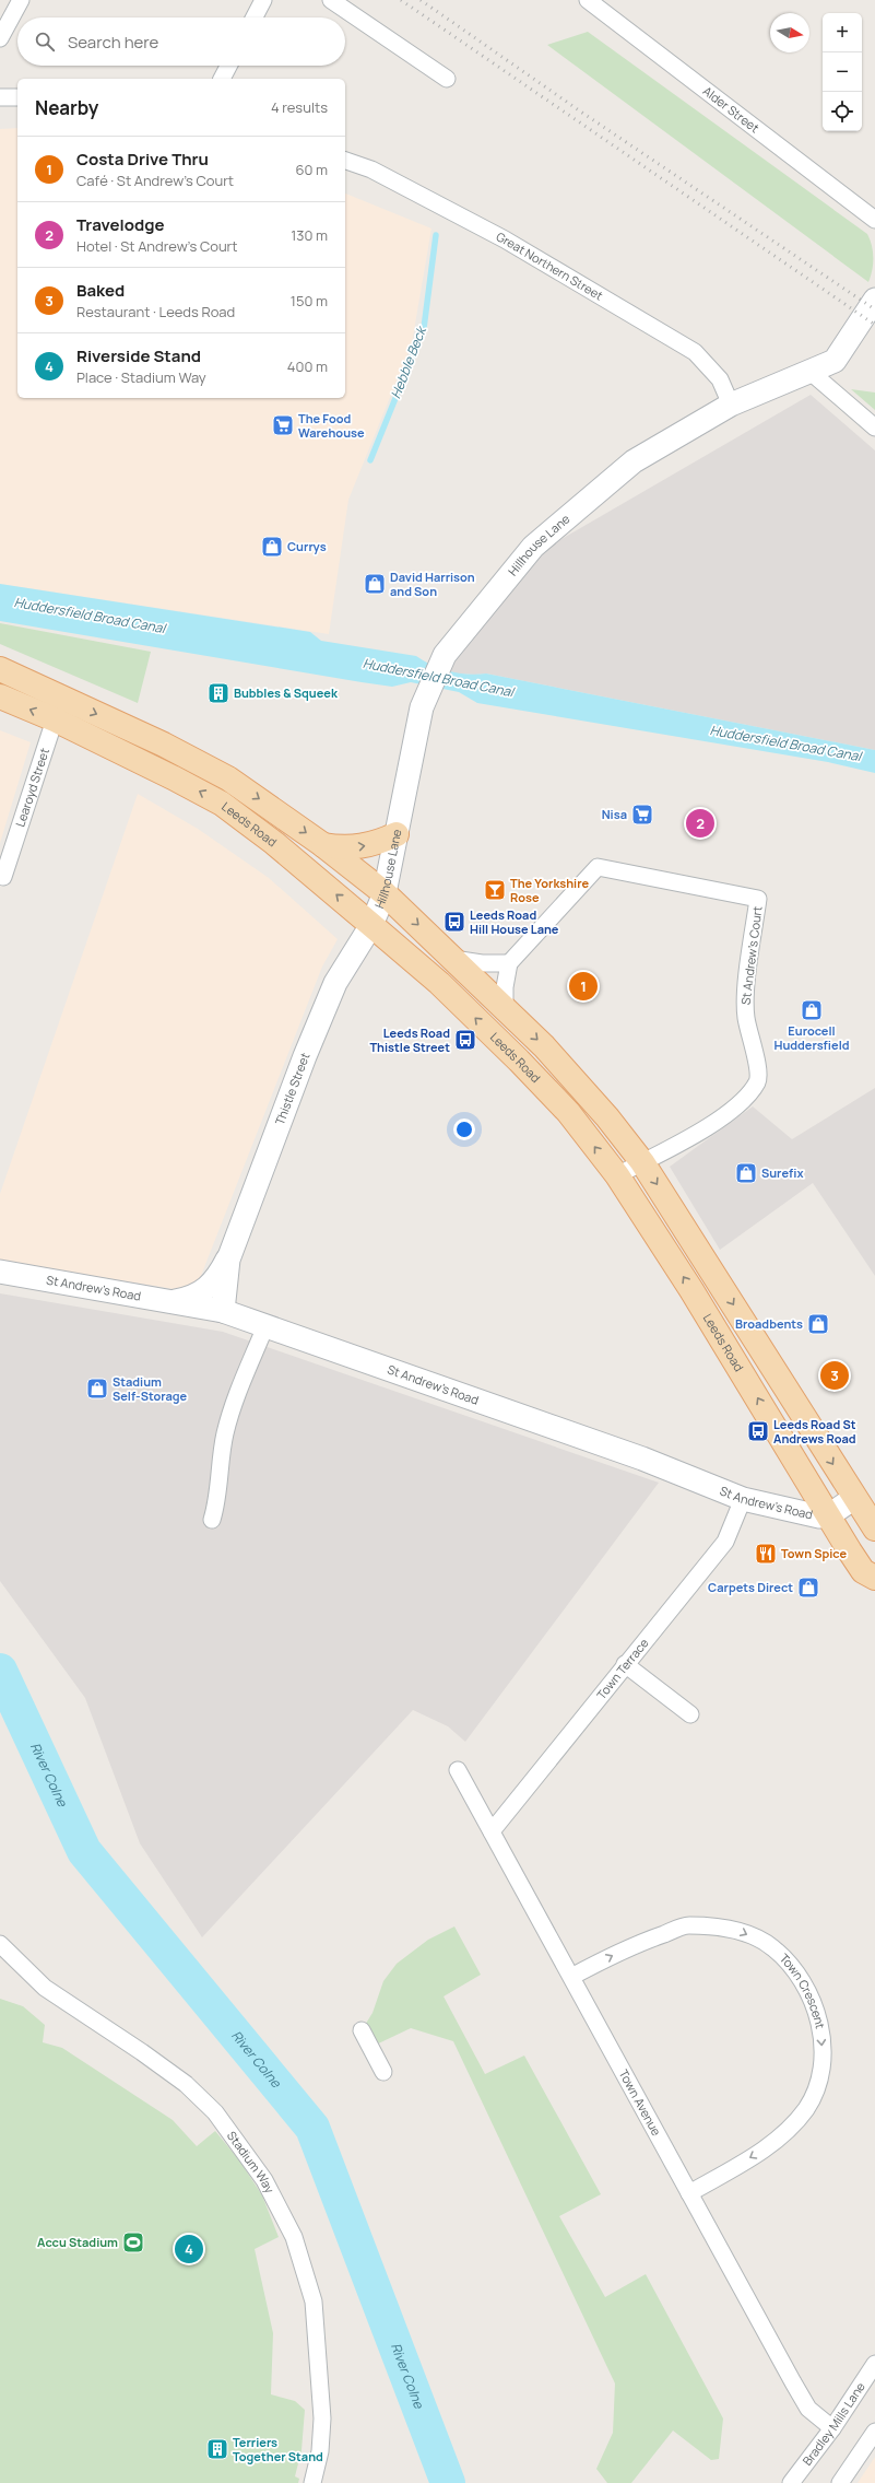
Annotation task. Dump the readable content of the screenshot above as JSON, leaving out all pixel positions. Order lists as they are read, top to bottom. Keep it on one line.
{"streets":{"main road":["Leeds Road"],"street":["Alder Street","Great Northern Street","Hillhouse Lane","Learoyd Street","St Andrew's Court","Thistle Street","St Andrew's Road","Town Terrace","Town Crescent","Town Avenue","Stadium Way","Bradley Mills Lane"]},"crossings":[["Great Northern Street","Hillhouse Lane"],["Hillhouse Lane","Leeds Road"],["Hillhouse Lane","Thistle Street"],["Learoyd Street","Leeds Road"],["Leeds Road","St Andrew's Court"],["Leeds Road","Thistle Street"],["Leeds Road","St Andrew's Road"],["Thistle Street","St Andrew's Road"],["St Andrew's Road","Town Terrace"],["Town Terrace","Town Avenue"],["Town Crescent","Town Avenue"],["Town Avenue","Bradley Mills Lane"]],"water":["Hebble Beck","Huddersfield Broad Canal","River Colne"],"places":{"supermarket":["The Food Warehouse","Nisa"],"shop":["Currys","David Harrison and Son","Eurocell Huddersfield","Surefix","Broadbents","Stadium Self-Storage","Carpets Direct"],"building":["Bubbles & Squeek","Terriers Together Stand"],"bar":["The Yorkshire Rose"],"bus stop":["Leeds Road Hill House Lane","Leeds Road Thistle Street","Leeds Road St Andrews Road"],"restaurant":["Town Spice"],"sports":["Accu Stadium"]},"north":"right","page":{"map_buttons":["+","−"],"search":"Search here","heading":["Nearby","4 results"],"list":[{"mark":"1","name":"Costa Drive Thru","note":"Café · St Andrew's Court","value":"60 m"},{"mark":"2","name":"Travelodge","note":"Hotel · St Andrew's Court","value":"130 m"},{"mark":"3","name":"Baked","note":"Restaurant · Leeds Road","value":"150 m"},{"mark":"4","name":"Riverside Stand","note":"Place · Stadium Way","value":"400 m"}],"pins":["2","1","3","4"]}}
